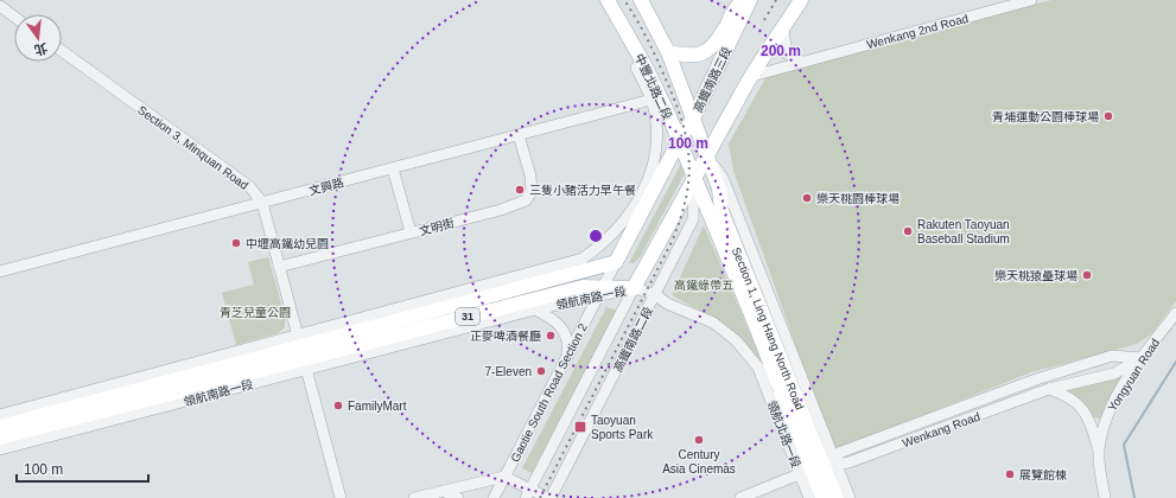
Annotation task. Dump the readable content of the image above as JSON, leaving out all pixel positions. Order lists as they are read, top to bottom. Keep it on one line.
{"streets":{"main road":["高鐵南路三段","中豐北路二段","領航南路一段","31","Section 1, Ling Hang North Road","高鐵南路二段"],"street":["Wenkang 2nd Road","Section 3, Minquan Road","文興路","文明街","Yongyuan Road","Gaotie South Road Section 2","Wenkang Road","領航北路一段"]},"crossings":[["高鐵南路三段","中豐北路二段"],["中豐北路二段","Section 1, Ling Hang North Road"],["中豐北路二段","高鐵南路二段"],["Section 3, Minquan Road","文興路"],["Section 3, Minquan Road","文明街"],["Section 3, Minquan Road","領航南路一段"],["文興路","文明街"],["領航南路一段","31"],["領航南路一段","高鐵南路二段"],["領航南路一段","Gaotie South Road Section 2"],["31","Gaotie South Road Section 2"],["Section 1, Ling Hang North Road","高鐵南路二段"],["Section 1, Ling Hang North Road","Wenkang Road"],["Section 1, Ling Hang North Road","領航北路一段"],["Yongyuan Road","Wenkang Road"],["Wenkang Road","領航北路一段"]],"parks":["高鐵綠帶五","青芝兒童公園"],"places":{"other":["青埔運動公園棒球場","三隻小豬活力早午餐","樂天桃園棒球場","Rakuten Taoyuan Baseball Stadium","中壢高鐵幼兒園","樂天桃猿壘球場","正麥啤酒餐廳","7-Eleven","FamilyMart","Century Asia Cinemas","展覽館棟"],"transit":["Taoyuan Sports Park"]},"scale_bar":"100 m","north":"bottom","rings":["200 m","100 m"]}
